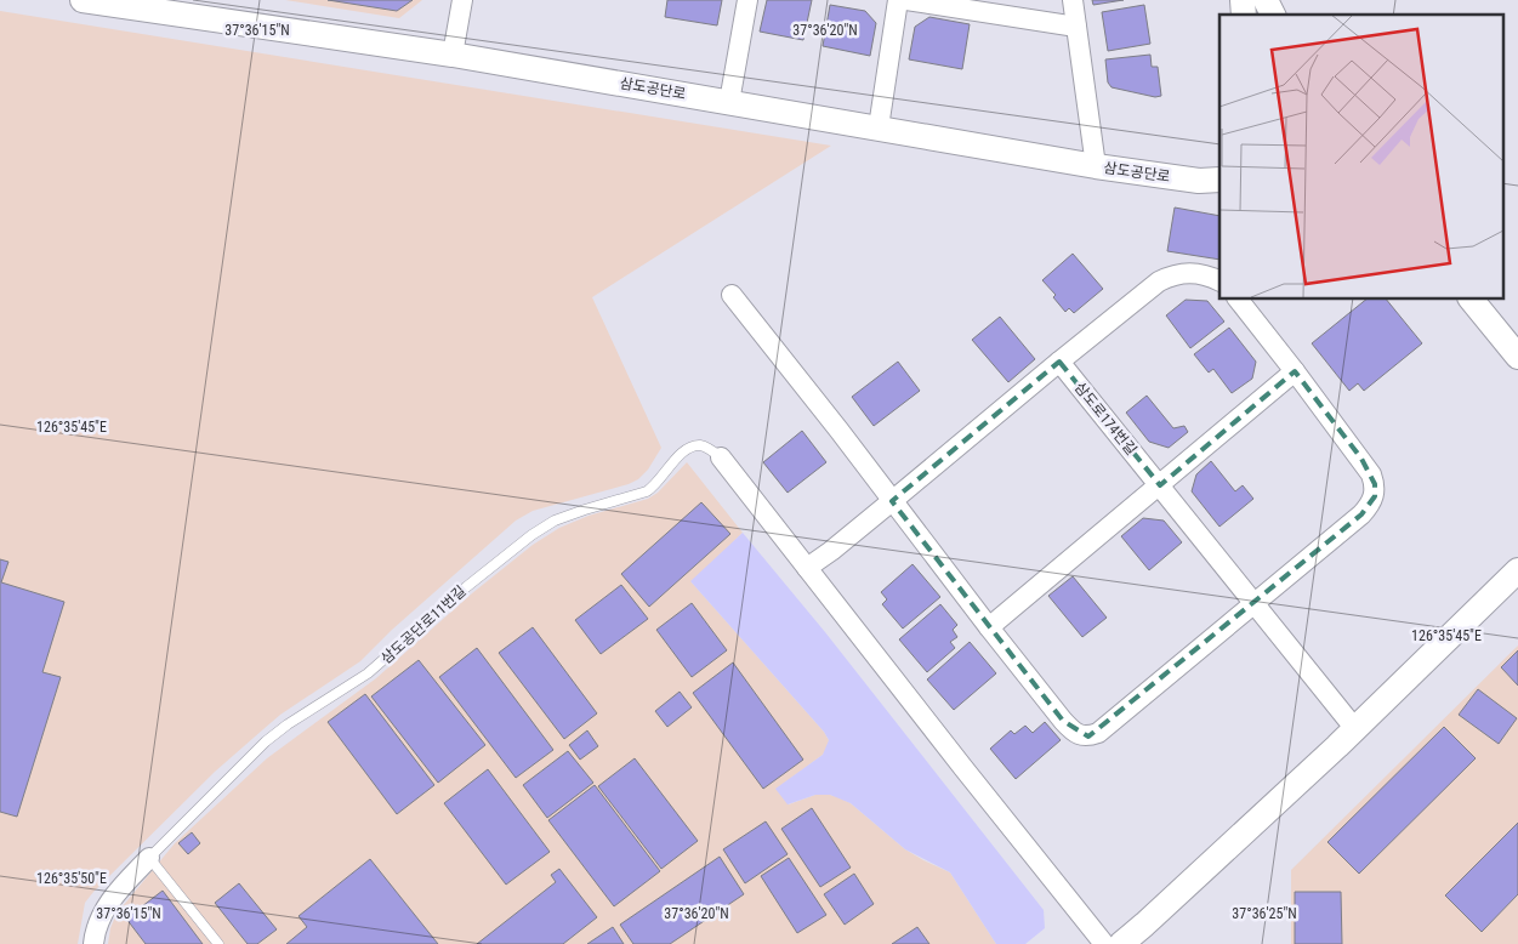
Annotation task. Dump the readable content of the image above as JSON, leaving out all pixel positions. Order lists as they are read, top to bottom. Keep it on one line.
{"streets":{"street":["삼도공단로","삼도로174번길","삼도공단로11번길"]},"coordinates":["37°36'15\"N","37°36'20\"N","126°35'45\"E","126°35'50\"E","37°36'25\"N"]}
